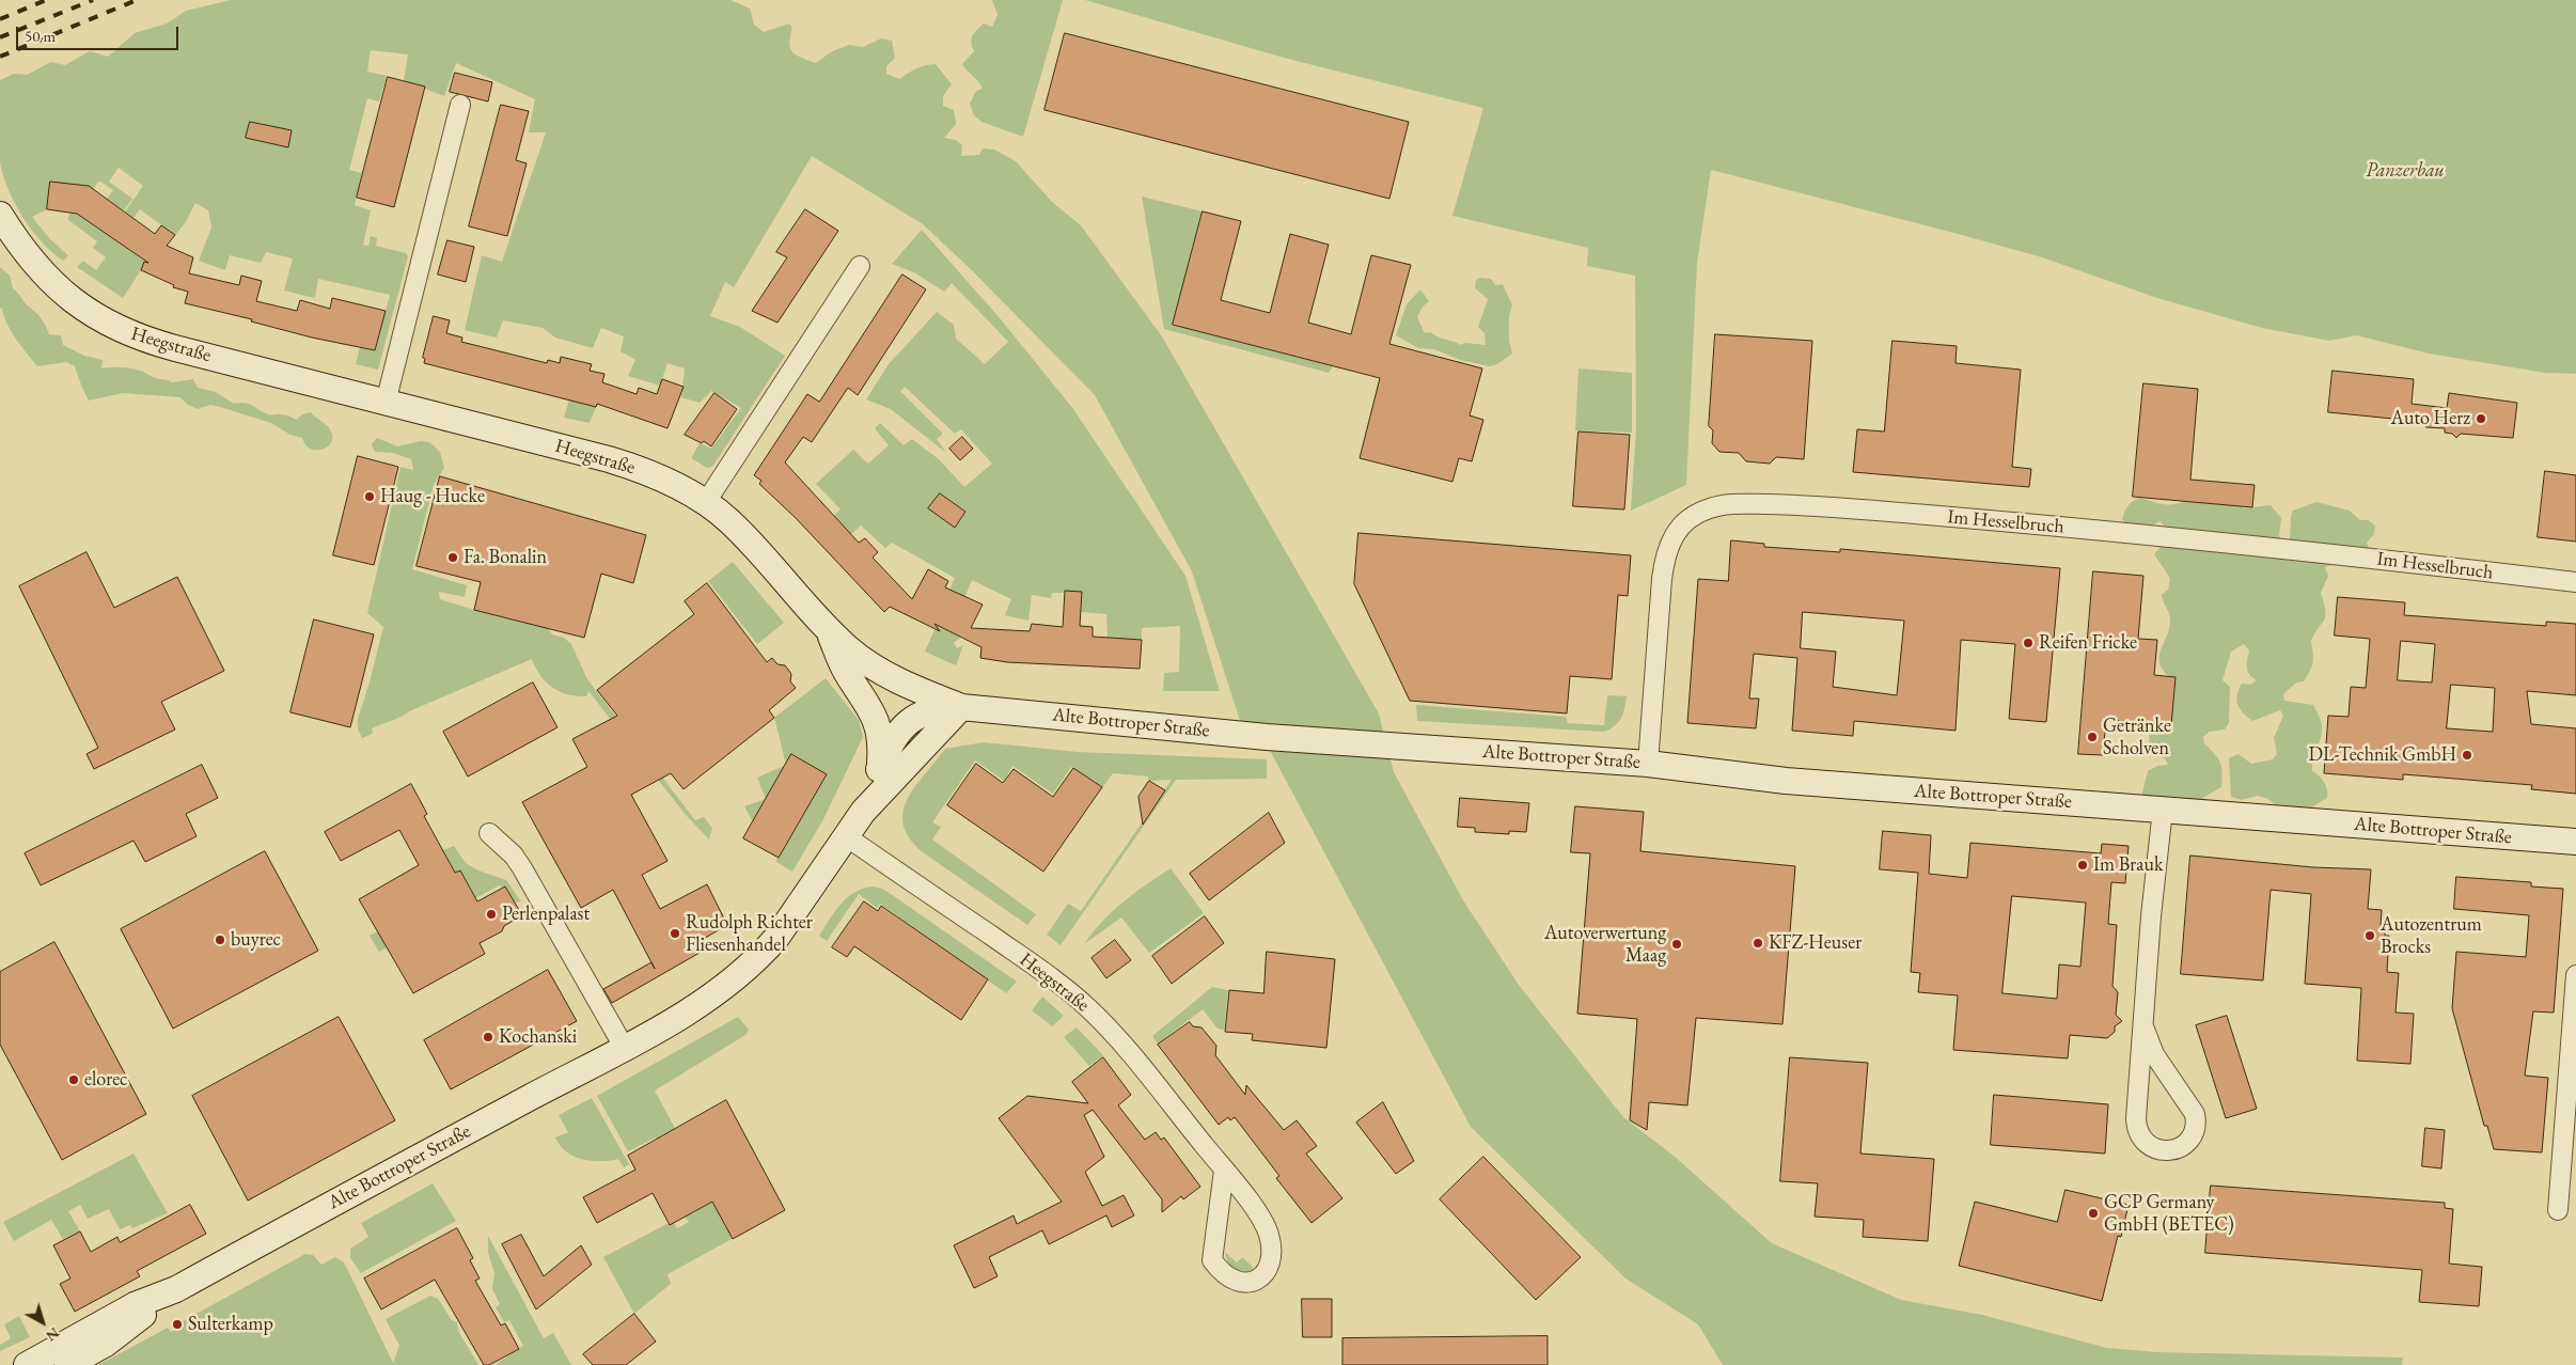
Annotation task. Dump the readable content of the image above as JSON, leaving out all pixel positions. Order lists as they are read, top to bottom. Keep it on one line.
{"streets":{"street":["Heegstraße","Im Hesselbruch","Alte Bottroper Straße"]},"crossings":[["Heegstraße","Alte Bottroper Straße"],["Im Hesselbruch","Alte Bottroper Straße"]],"parks":["Panzerbau"],"places":["Auto Herz","Haug - Hucke","Fa. Bonalin","Reifen Fricke","Getränke Scholven","DL-Technik GmbH","Im Brauk","Perlenpalast","Rudolph Richter Fliesenhandel","Autozentrum Brocks","buyrec","KFZ-Heuser","Autoverwertung Maag","Kochanski","elorec","GCP Germany GmbH (BETEC)","Sulterkamp"],"scale_bar":"50 m","north":"bottom right"}
